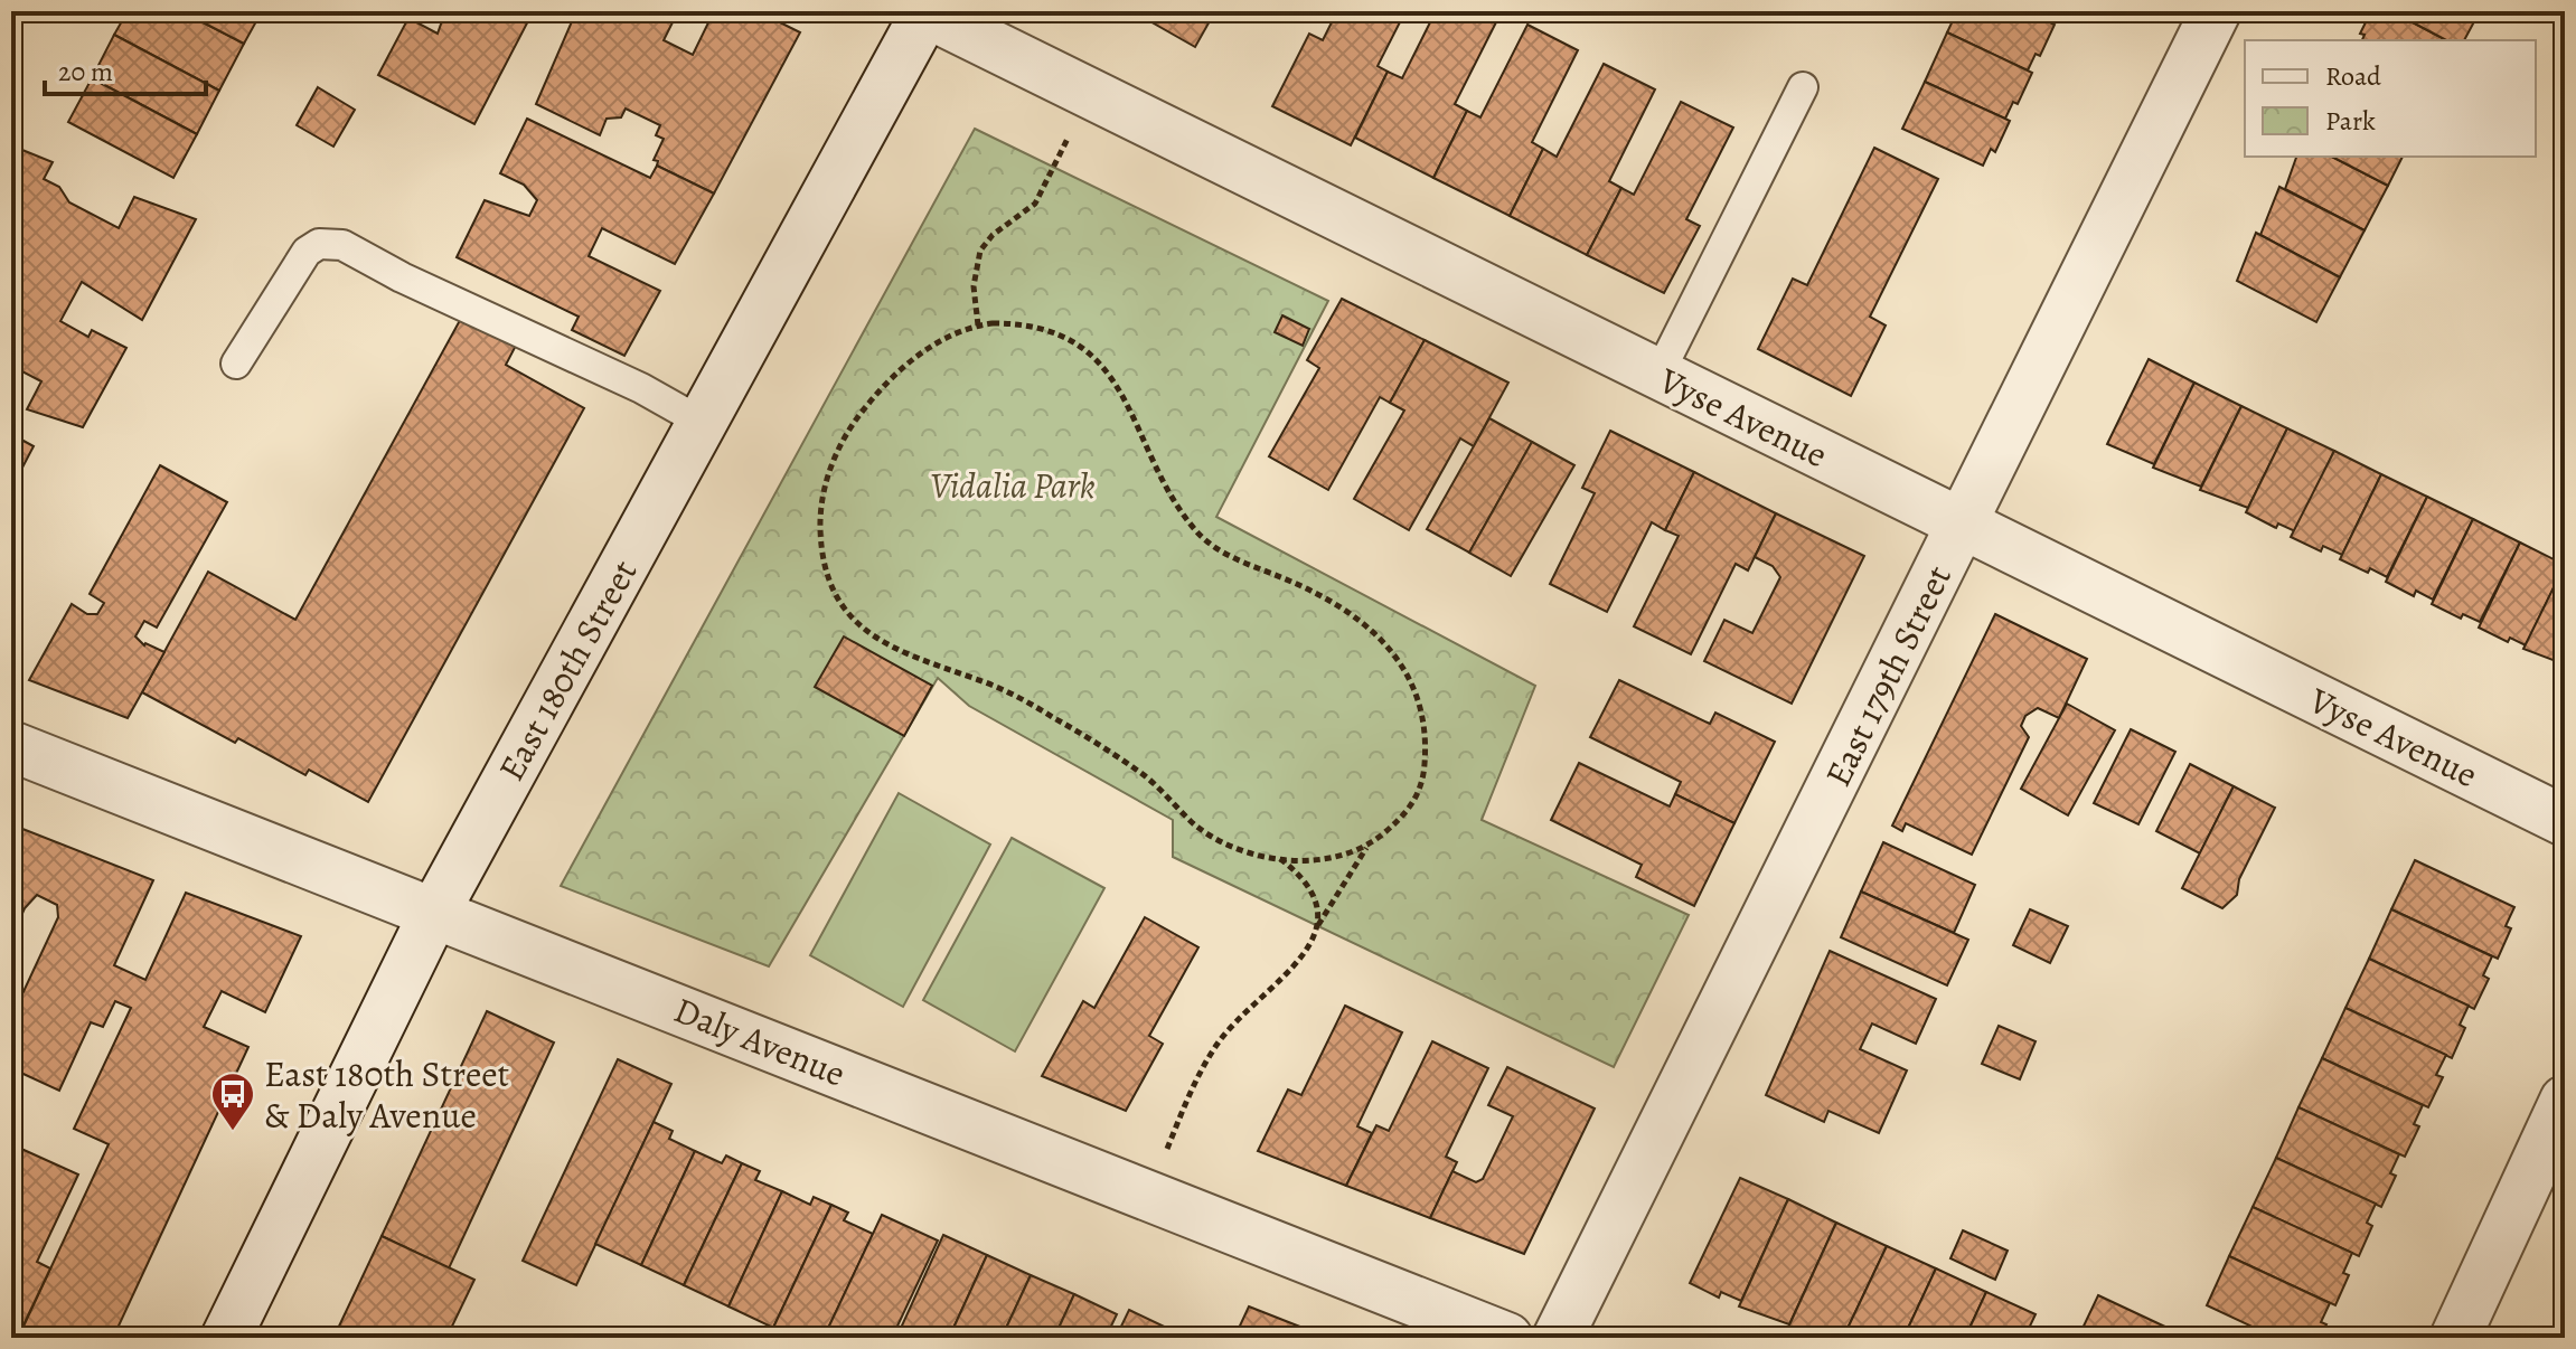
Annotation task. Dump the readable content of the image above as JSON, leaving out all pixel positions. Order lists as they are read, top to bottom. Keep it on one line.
{"streets":{"street":["Vyse Avenue","East 180th Street","East 179th Street","Daly Avenue"]},"crossings":[["Vyse Avenue","East 180th Street"],["Vyse Avenue","East 179th Street"],["East 180th Street","Daly Avenue"]],"parks":["Vidalia Park"],"places":{"bus stop":["East 180th Street & Daly Avenue"]},"legend":["Road","Park"],"scale_bar":"20 m"}
